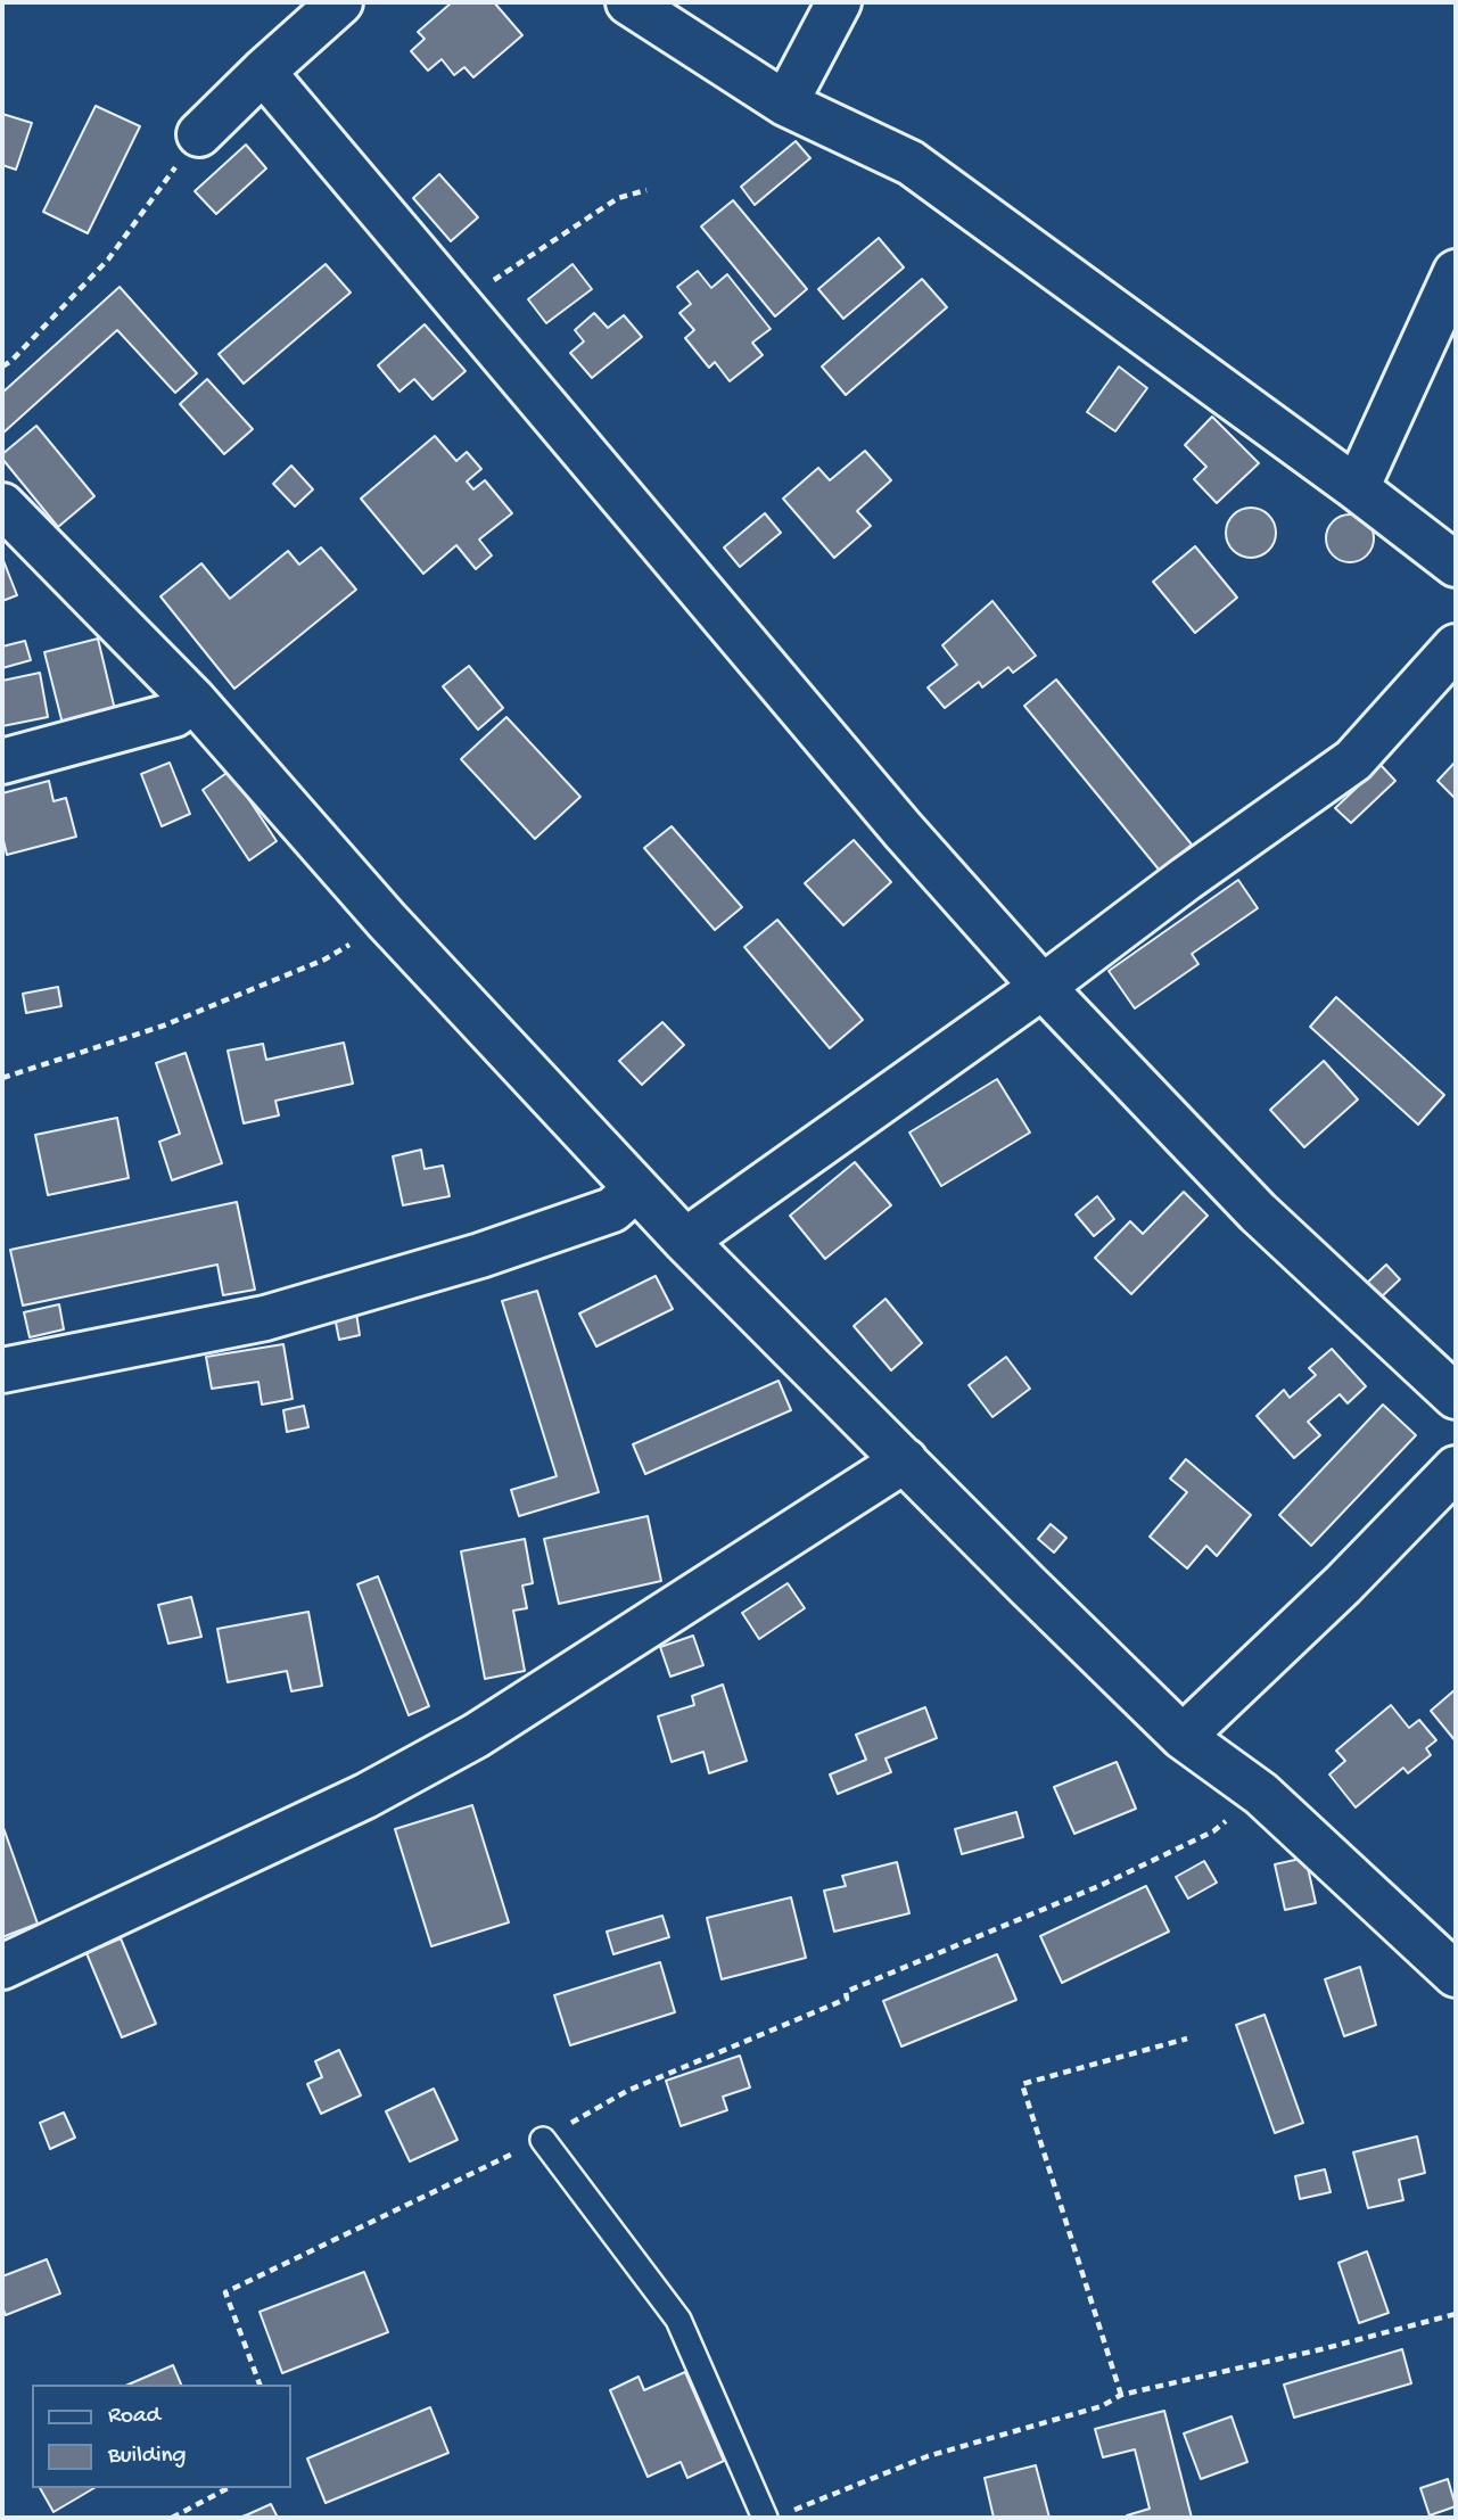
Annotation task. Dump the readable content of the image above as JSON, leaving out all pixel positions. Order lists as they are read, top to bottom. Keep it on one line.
{"legend":["Road","Building"]}
